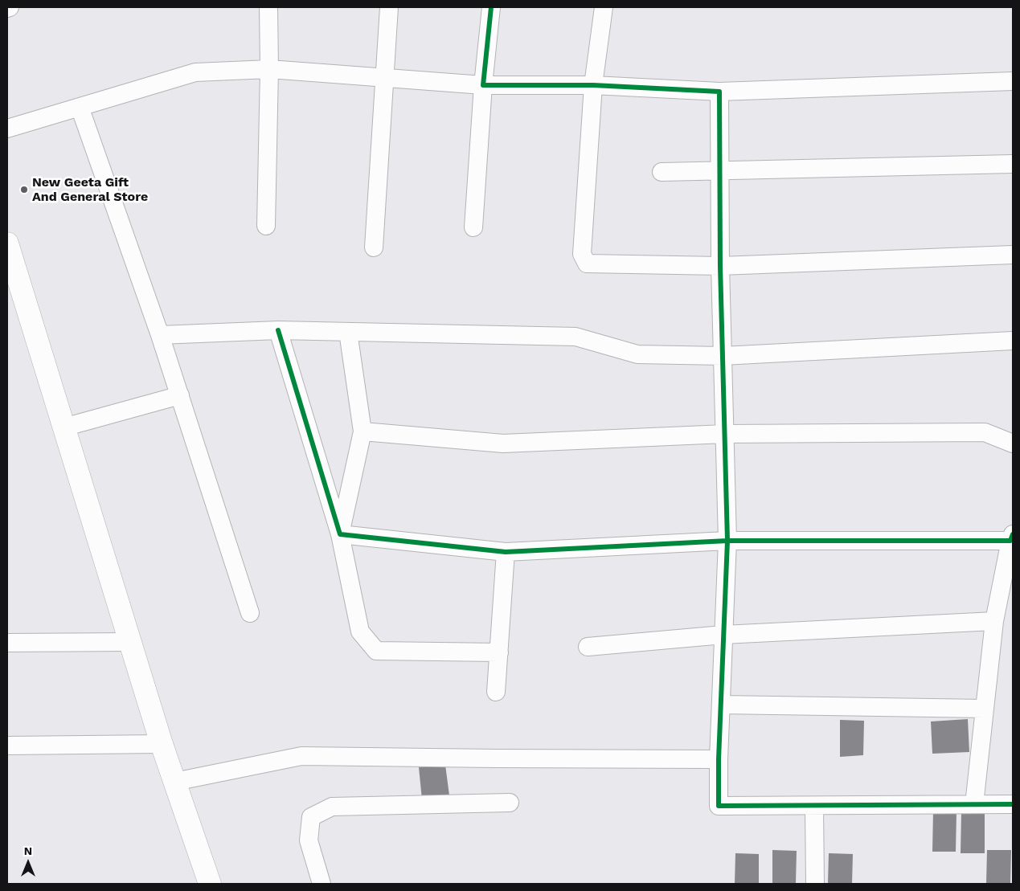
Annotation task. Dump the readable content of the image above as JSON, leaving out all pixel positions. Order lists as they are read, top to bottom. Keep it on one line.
{"places":["New Geeta Gift And General Store"],"north":"top"}
